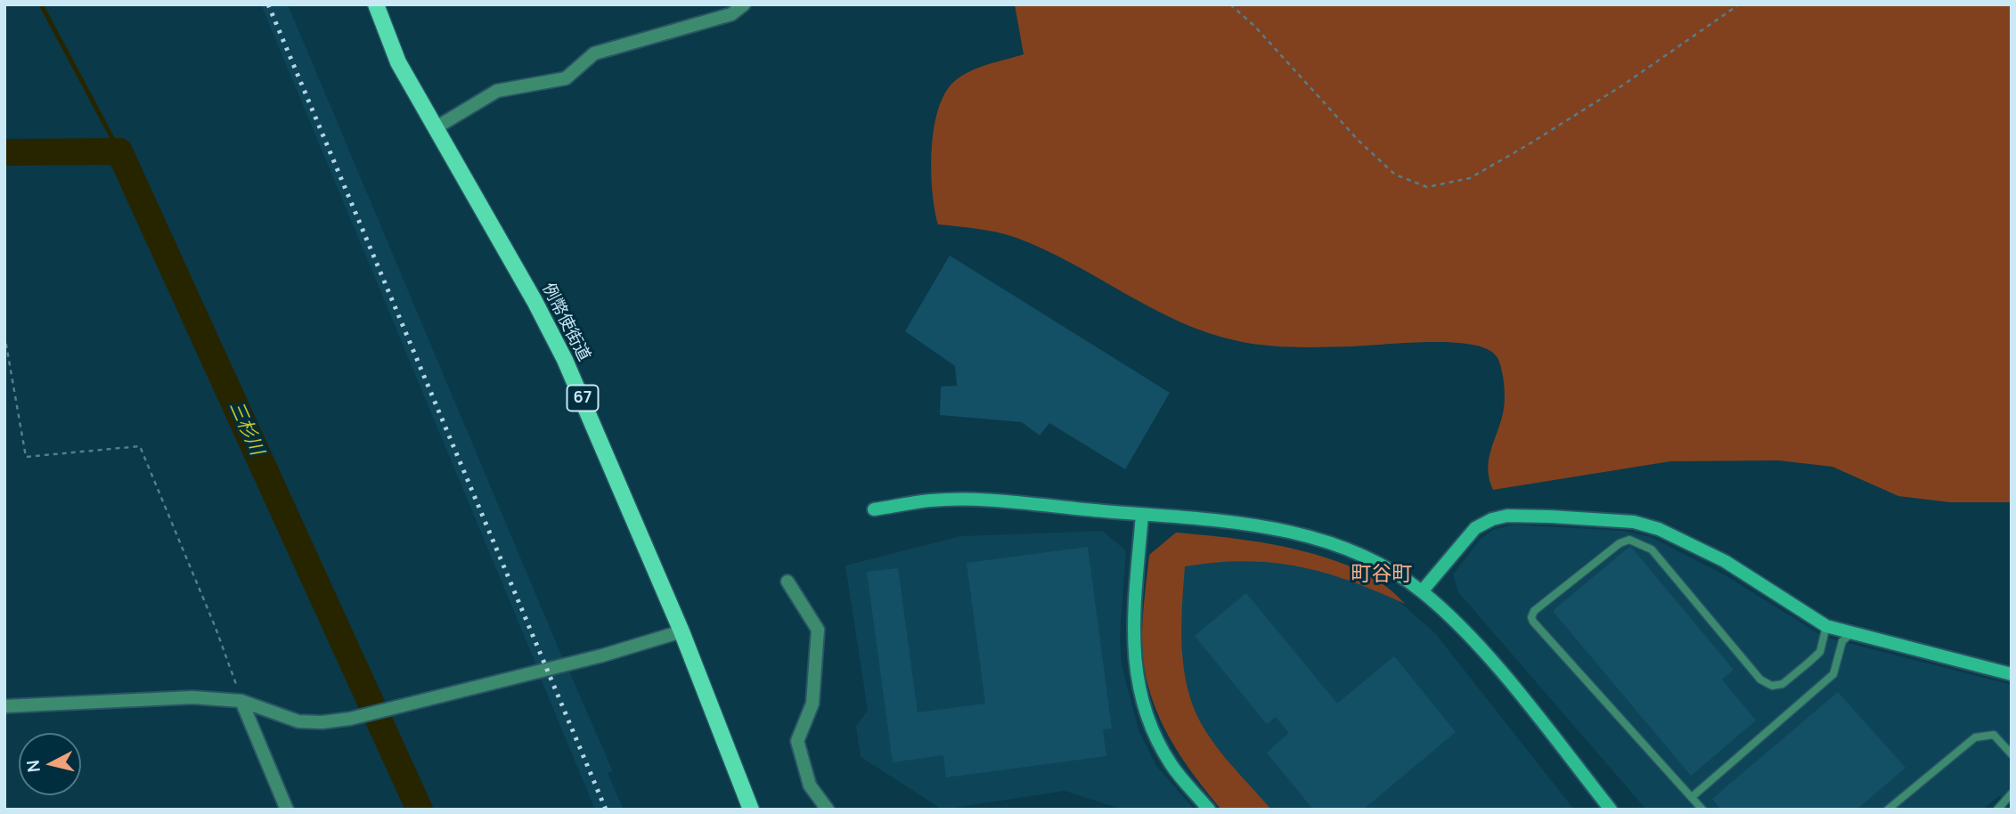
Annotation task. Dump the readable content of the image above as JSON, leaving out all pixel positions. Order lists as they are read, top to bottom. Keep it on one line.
{"streets":{"main road":["例幣使街道","67"]},"districts":["町谷町"],"water":["三杉川"],"north":"left"}
